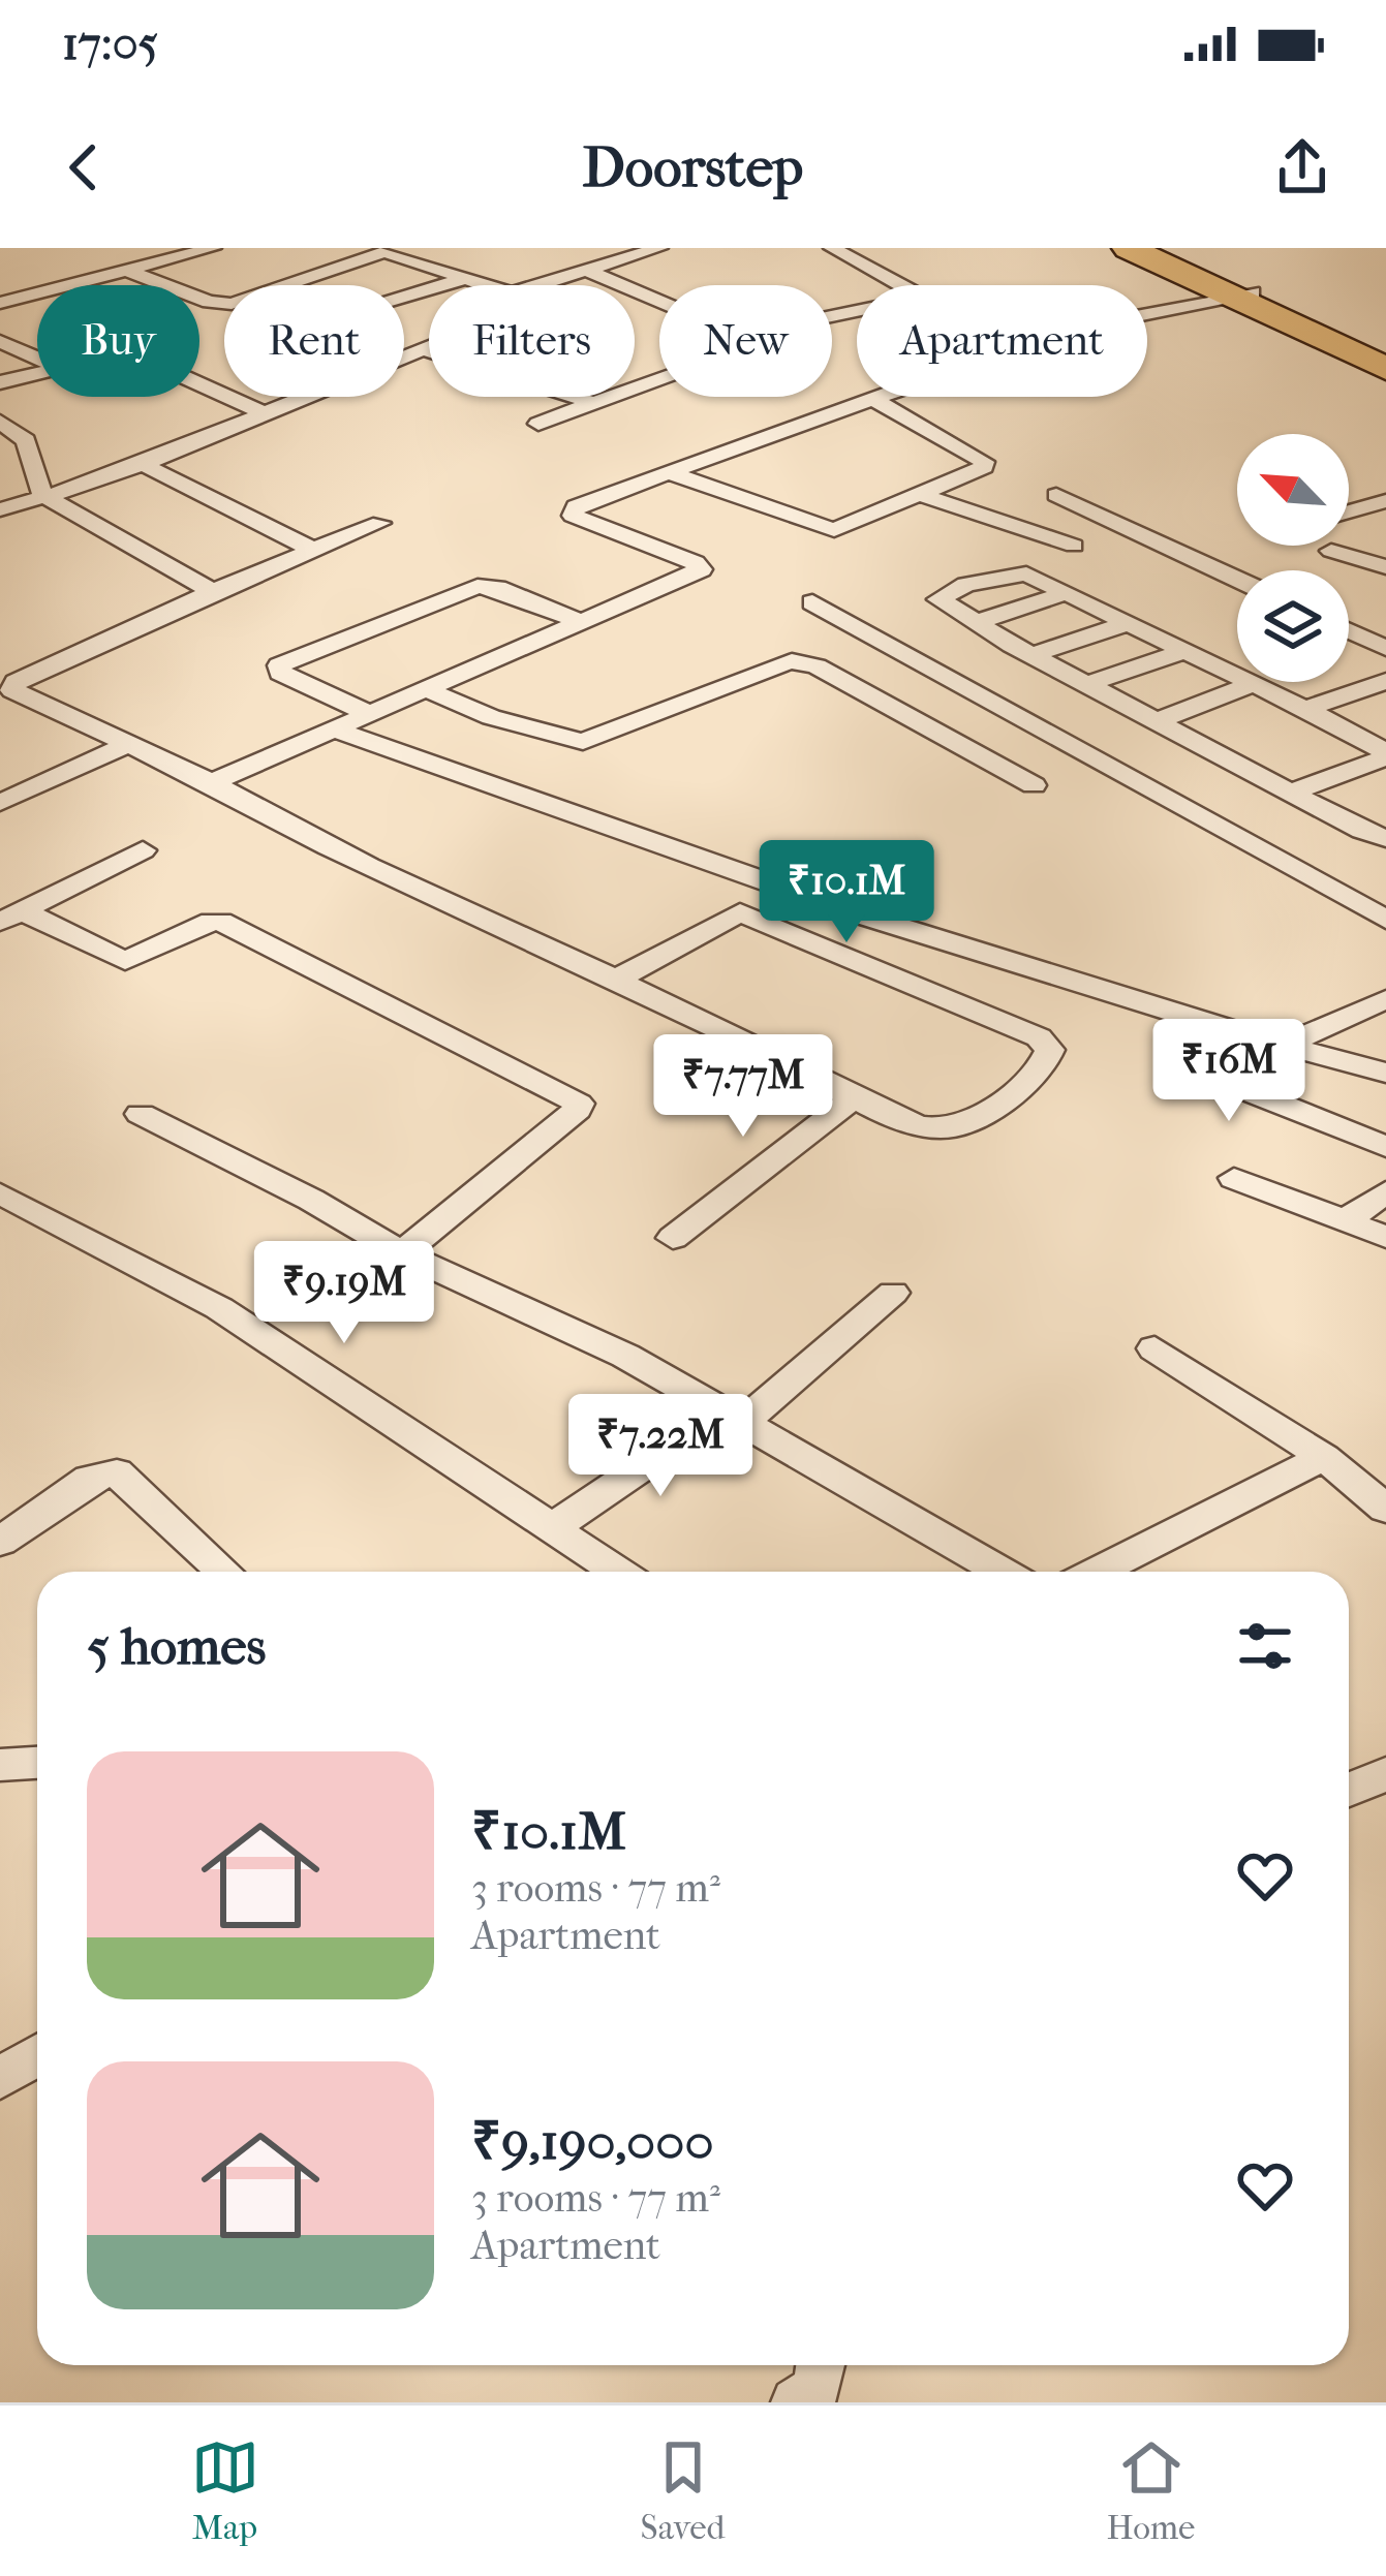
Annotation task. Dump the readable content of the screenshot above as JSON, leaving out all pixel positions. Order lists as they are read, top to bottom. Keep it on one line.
{"north":"top left","page":{"status":"17:05","header":"Doorstep","chip":["Buy","Rent","Filters","New","Apartment"],"price":["₹10.1M","₹16M","₹7.77M","₹9.19M","₹7.22M"],"heading":"5 homes","list":[{"name":"₹10.1M","note":"3 rooms · 77 m² · Apartment"},{"name":"₹9,190,000","note":"3 rooms · 77 m² · Apartment"}],"tabs":["Map","Saved","Home"]}}
